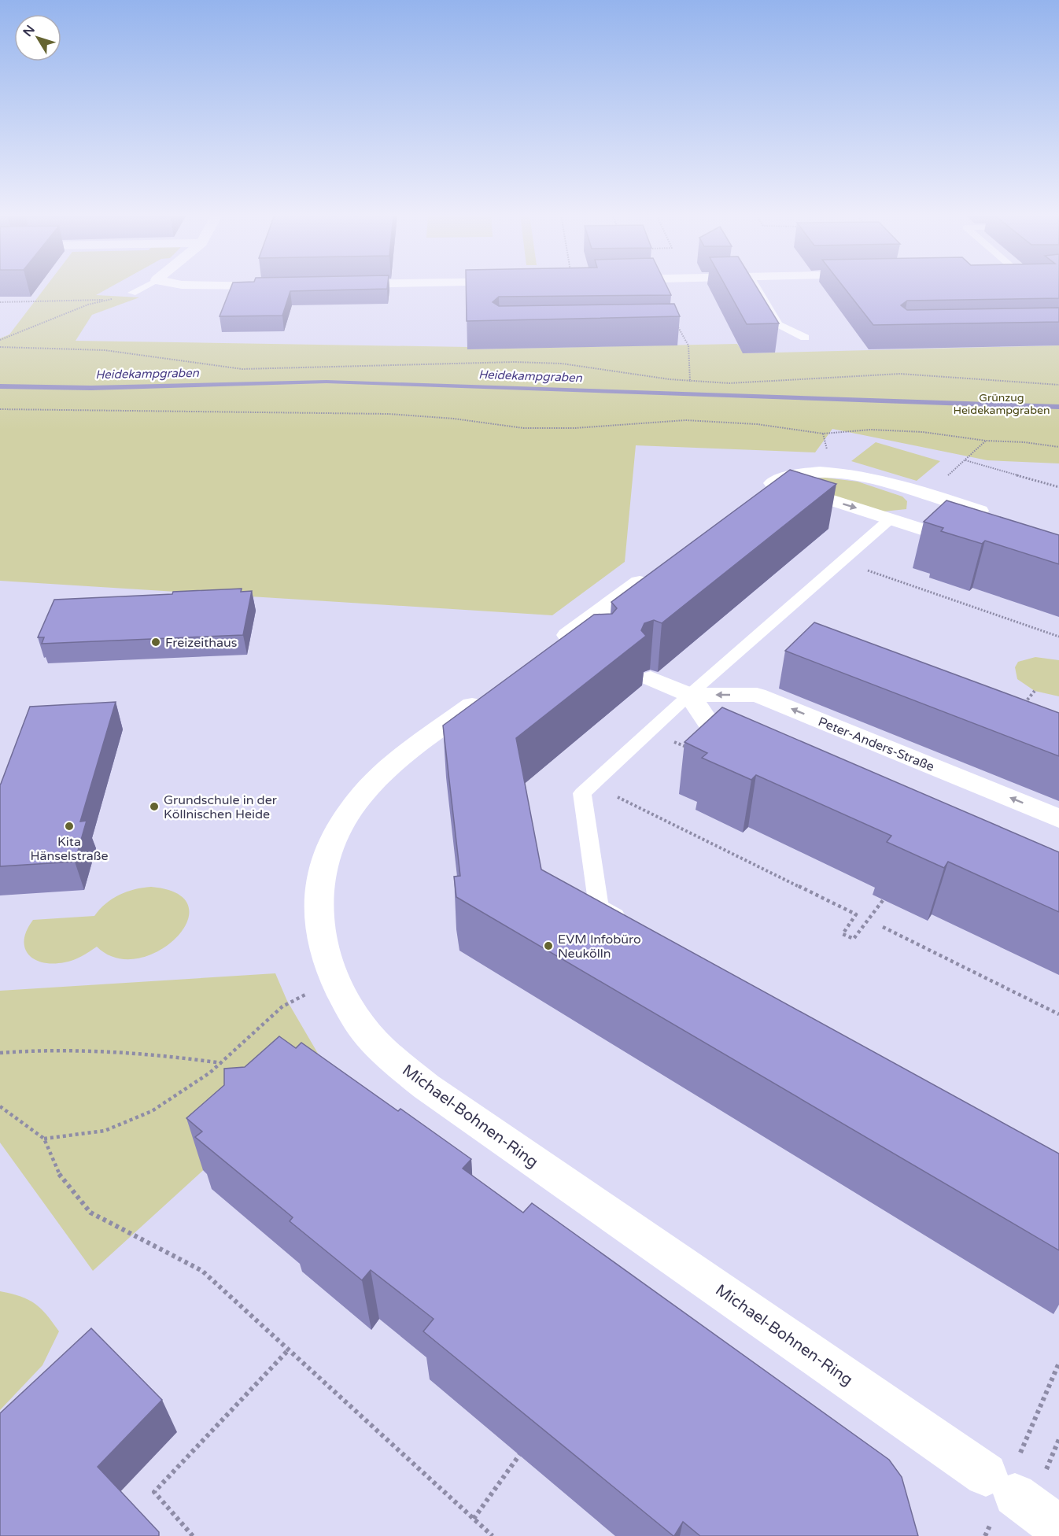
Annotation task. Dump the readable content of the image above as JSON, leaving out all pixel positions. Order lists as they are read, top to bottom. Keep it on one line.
{"streets":{"street":["Peter-Anders-Straße","Michael-Bohnen-Ring"]},"water":["Heidekampgraben"],"parks":["Grünzug Heidekampgraben"],"places":["Freizeithaus","Grundschule in der Köllnischen Heide","Kita Hänselstraße","EVM Infobüro Neukölln"],"north":"top left"}
